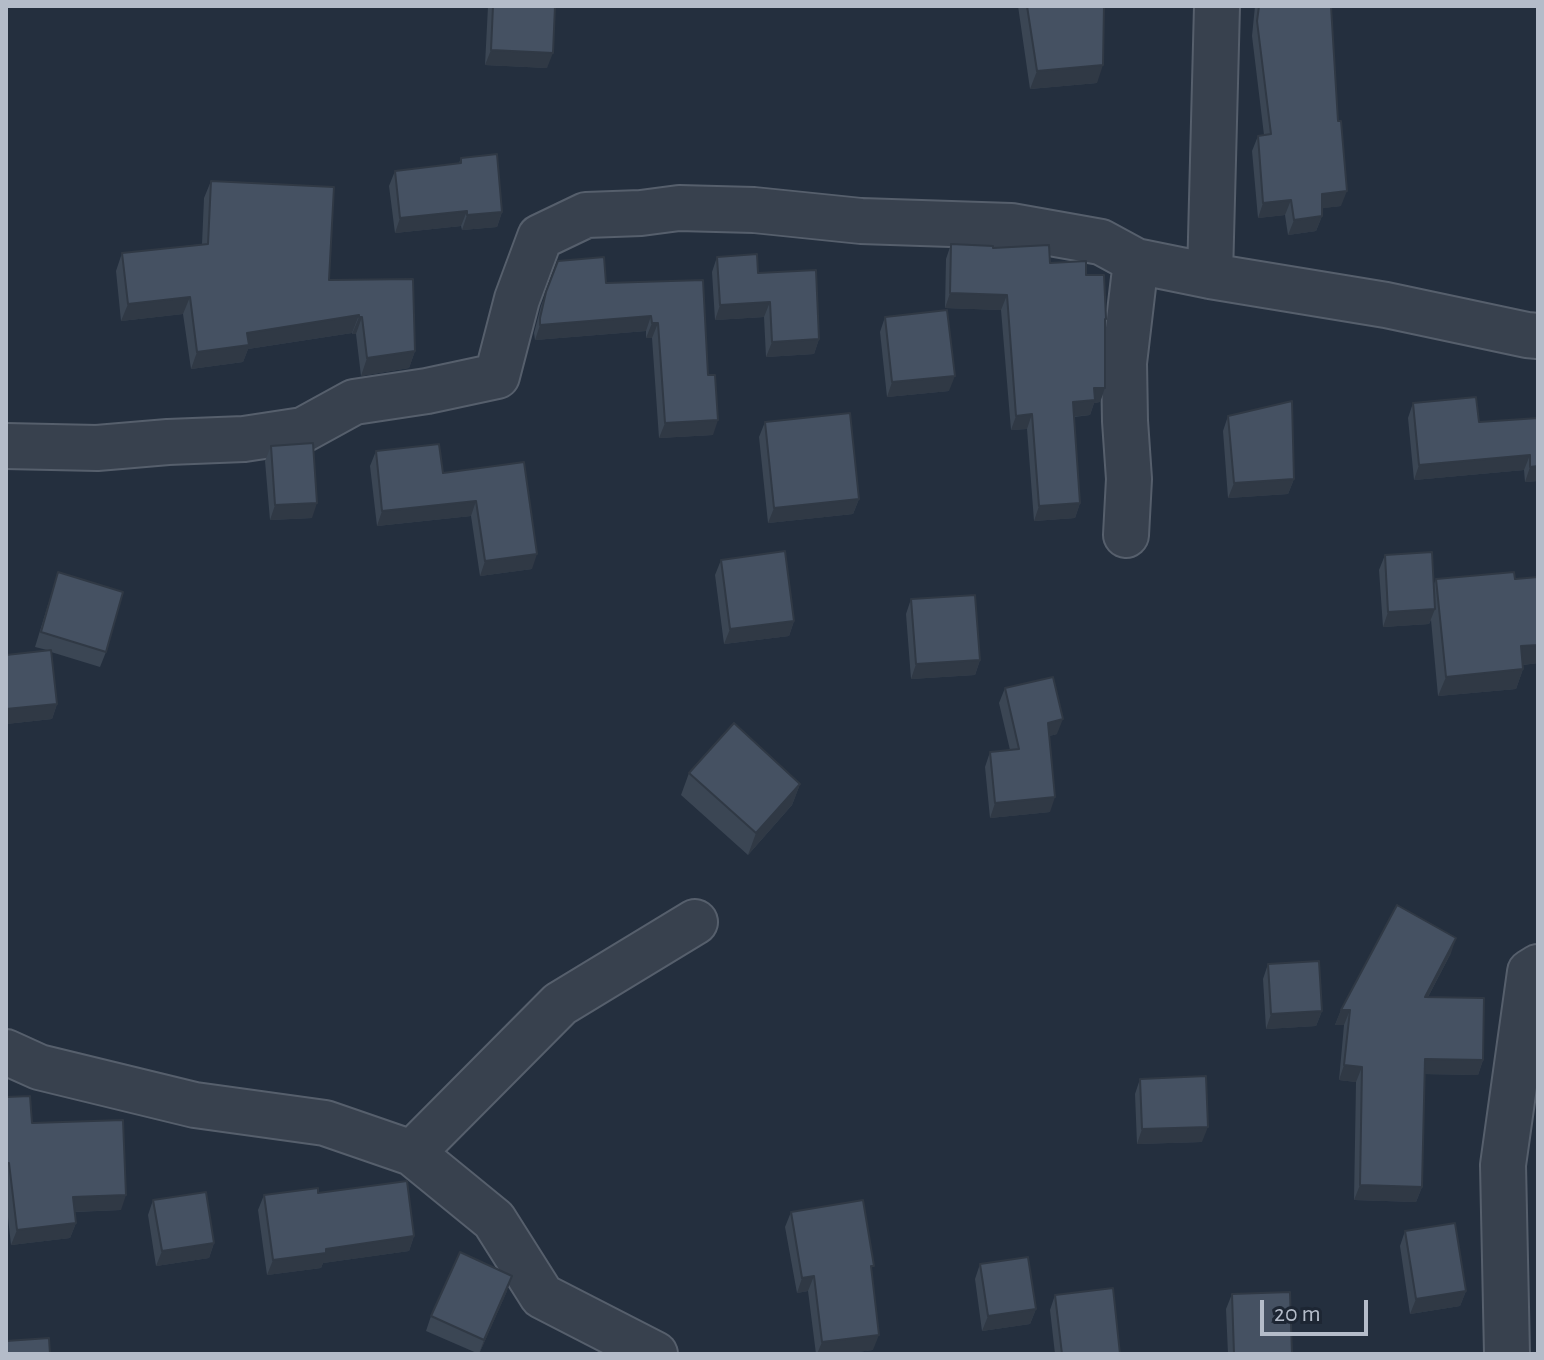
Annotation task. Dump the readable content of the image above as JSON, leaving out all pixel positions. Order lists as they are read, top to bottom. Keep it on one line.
{"scale_bar":"20 m"}
